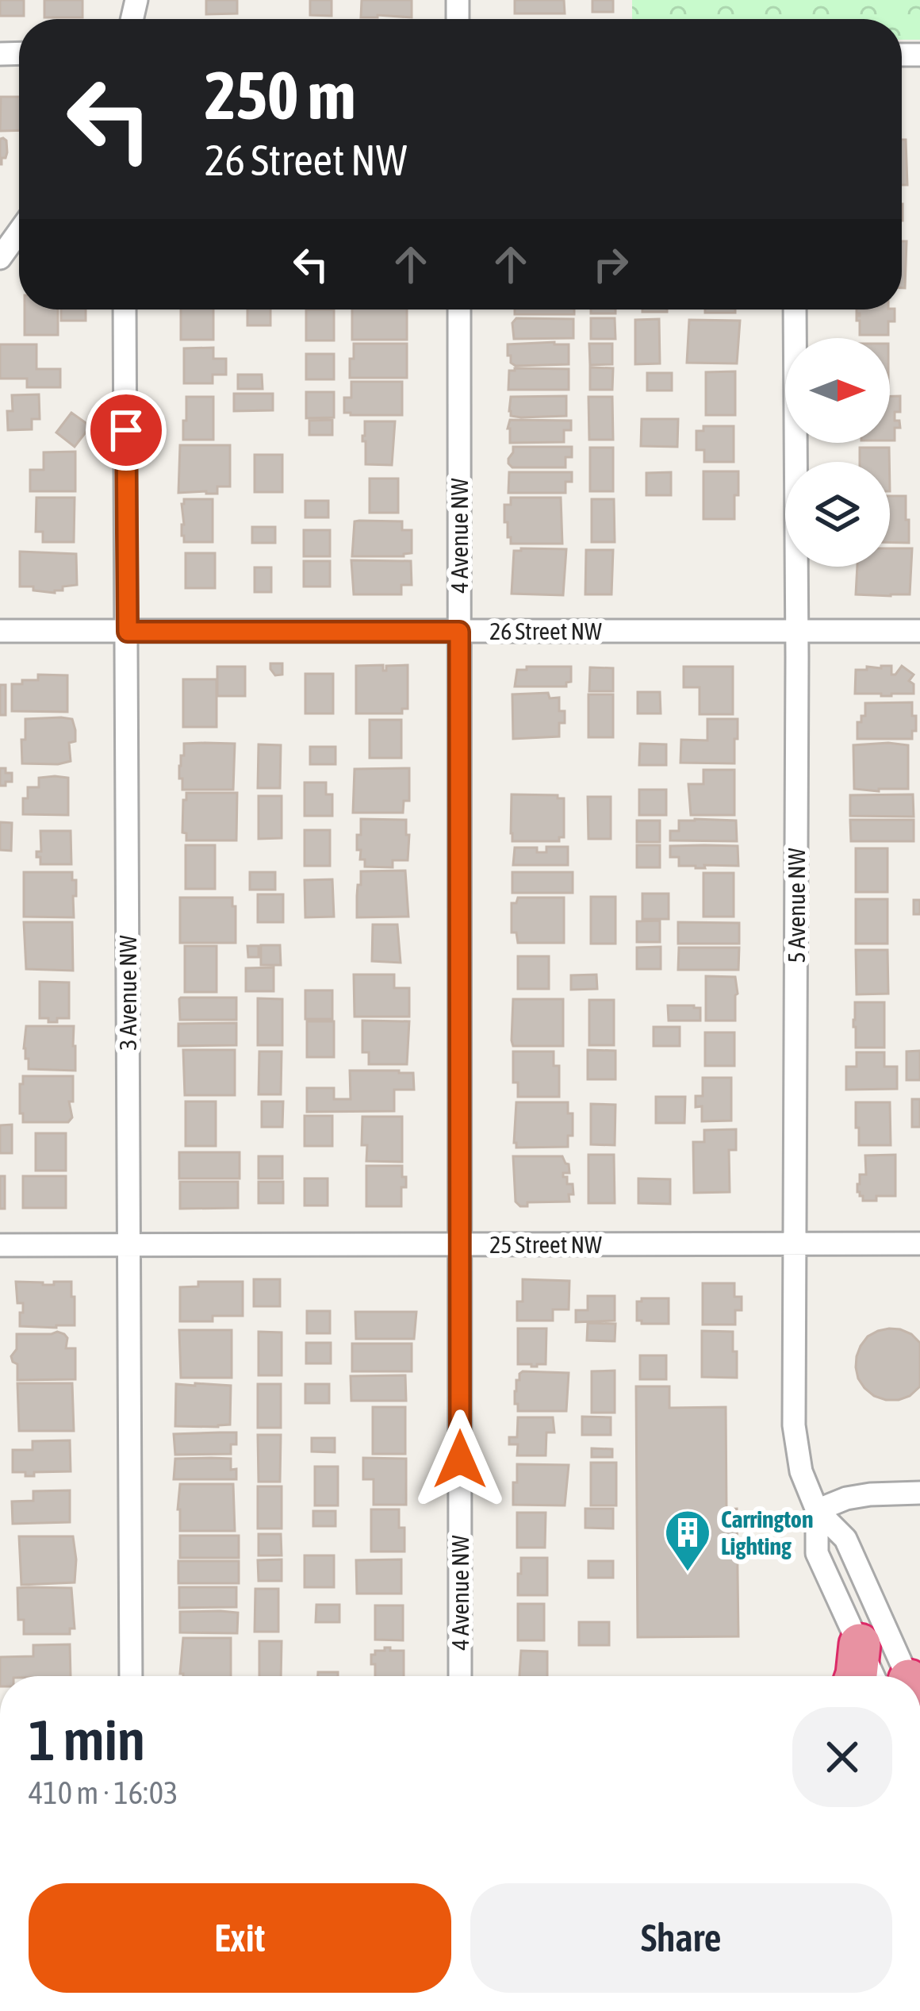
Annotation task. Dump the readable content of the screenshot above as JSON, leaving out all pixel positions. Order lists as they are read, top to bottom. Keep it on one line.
{"streets":{"street":["4 Avenue NW","26 Street NW","5 Avenue NW","3 Avenue NW","25 Street NW"]},"crossings":[["4 Avenue NW","26 Street NW"],["4 Avenue NW","25 Street NW"],["26 Street NW","5 Avenue NW"],["26 Street NW","3 Avenue NW"],["5 Avenue NW","25 Street NW"],["3 Avenue NW","25 Street NW"]],"places":{"building":["Carrington Lighting"]},"north":"right","page":{"turn":["250 m","26 Street NW"],"heading":["1 min","410 m · 16:03"],"buttons":["Exit","Share"]}}
